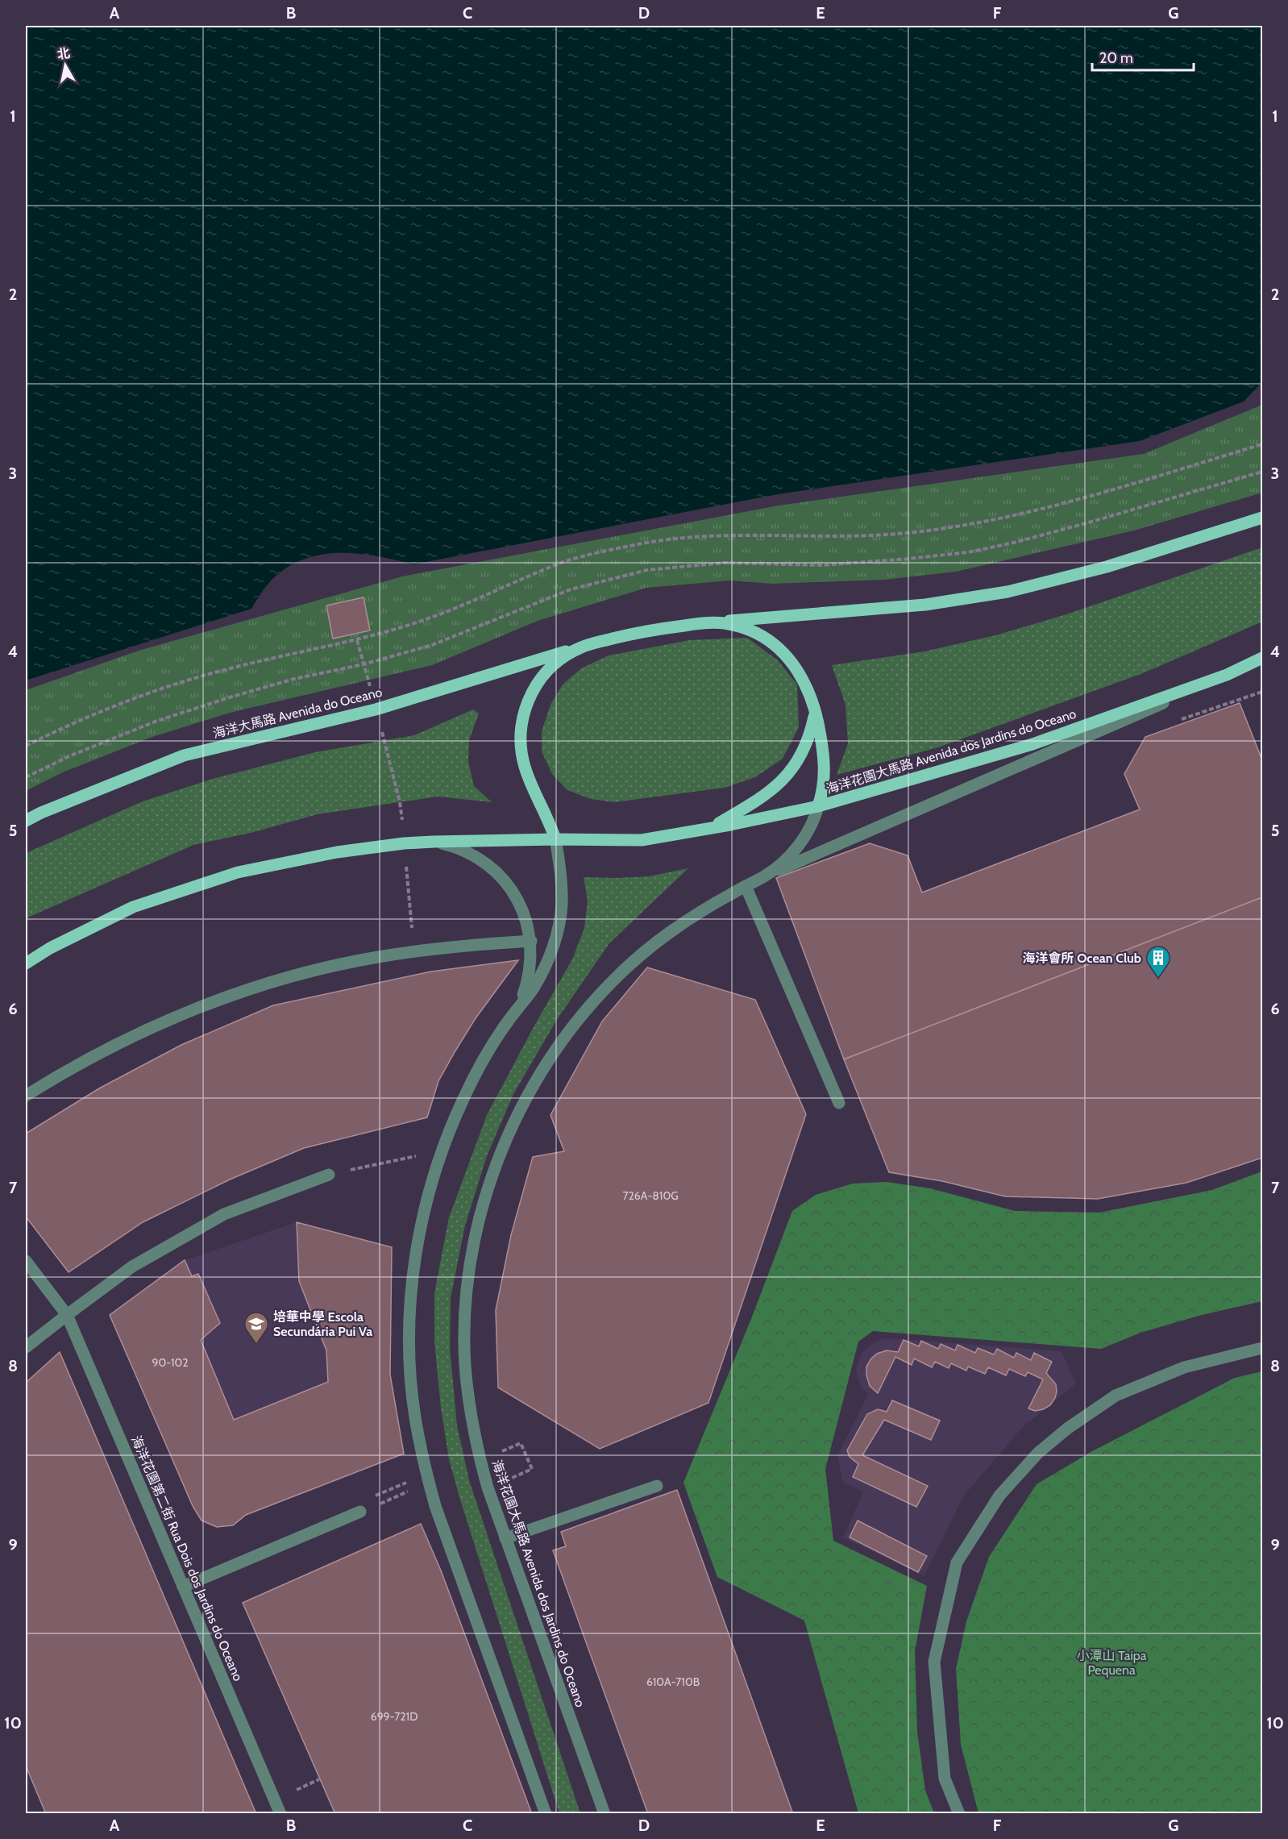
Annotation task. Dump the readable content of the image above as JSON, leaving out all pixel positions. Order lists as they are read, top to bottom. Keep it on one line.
{"streets":{"main road":["海洋大馬路 Avenida do Oceano","海洋花園大馬路 Avenida dos Jardins do Oceano"],"street":["海洋花園第二街 Rua Dois dos Jardins do Oceano"]},"parks":["小潭山 Taipa Pequena"],"places":{"building":["海洋會所 Ocean Club"],"school or university":["培華中學 Escola Secundária Pui Va"]},"house_numbers":["726A-810G","90-102","610A-710B","699-721D"],"scale_bar":"20 m","north":"top","grid":{"columns":["A","B","C","D","E","F","G"],"rows":["1","2","3","4","5","6","7","8","9","10"]}}
